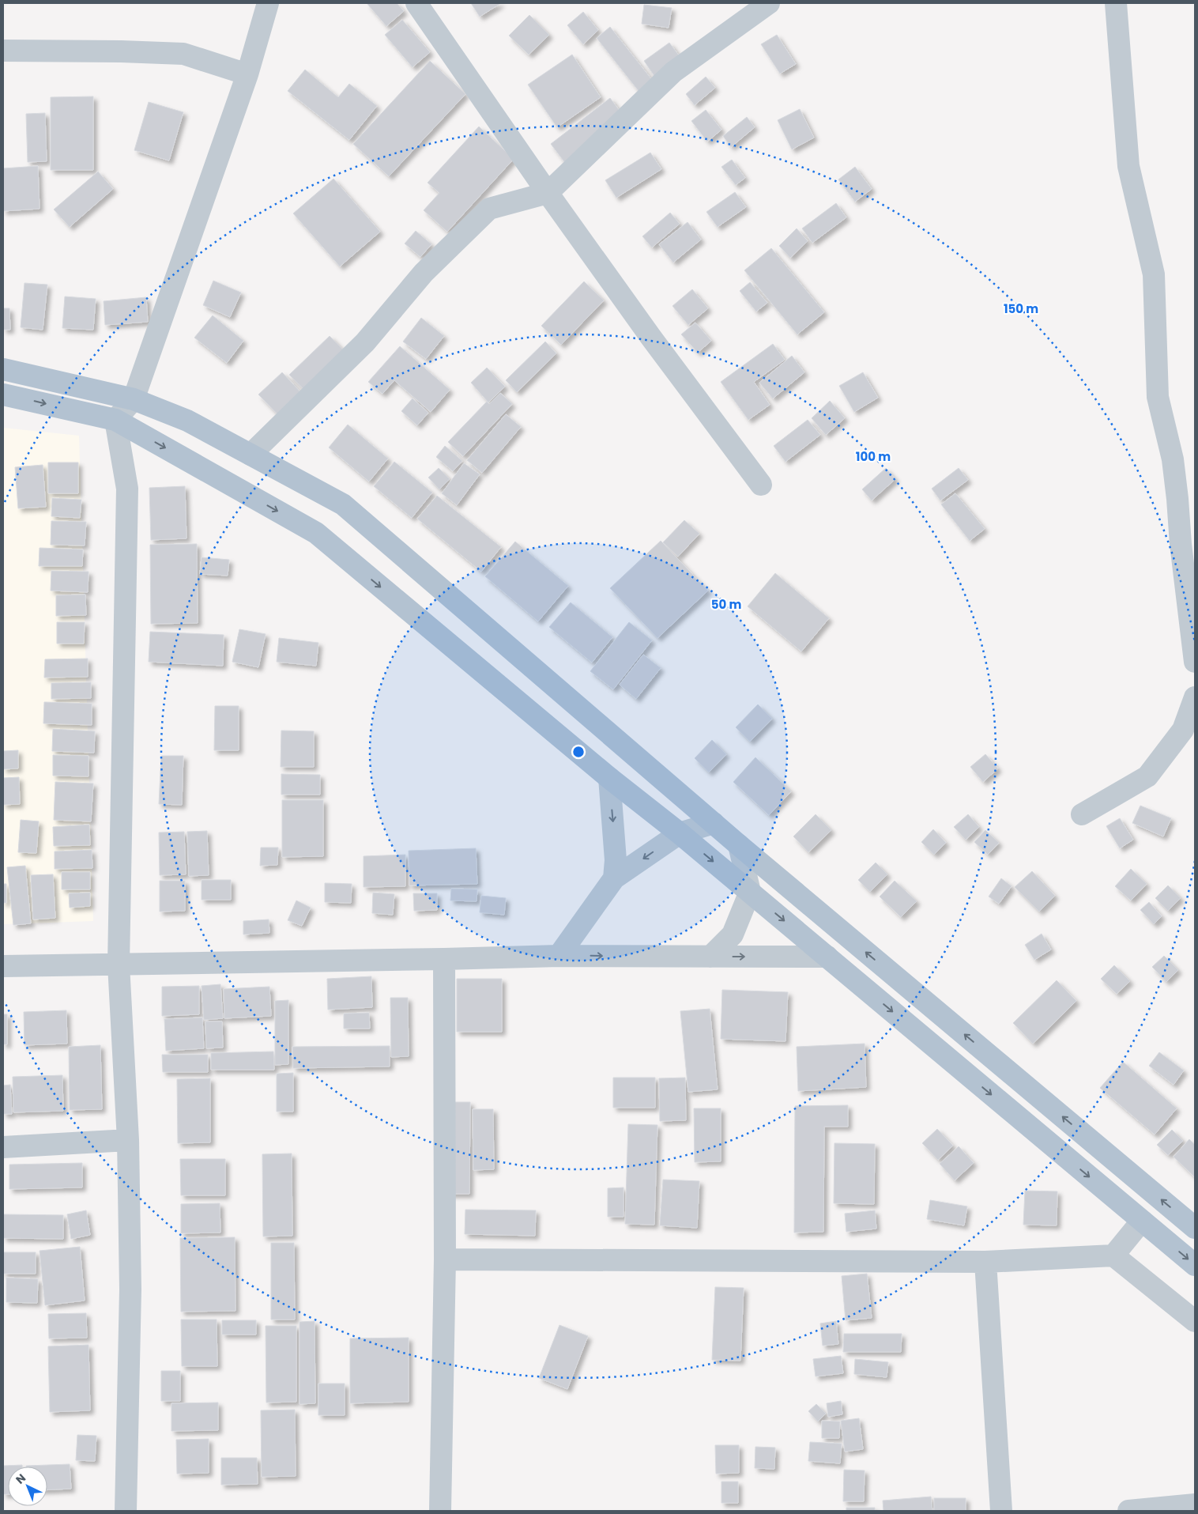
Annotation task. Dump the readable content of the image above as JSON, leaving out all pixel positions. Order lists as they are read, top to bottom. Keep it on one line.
{"north":"top left","rings":["150 m","100 m","50 m"]}
